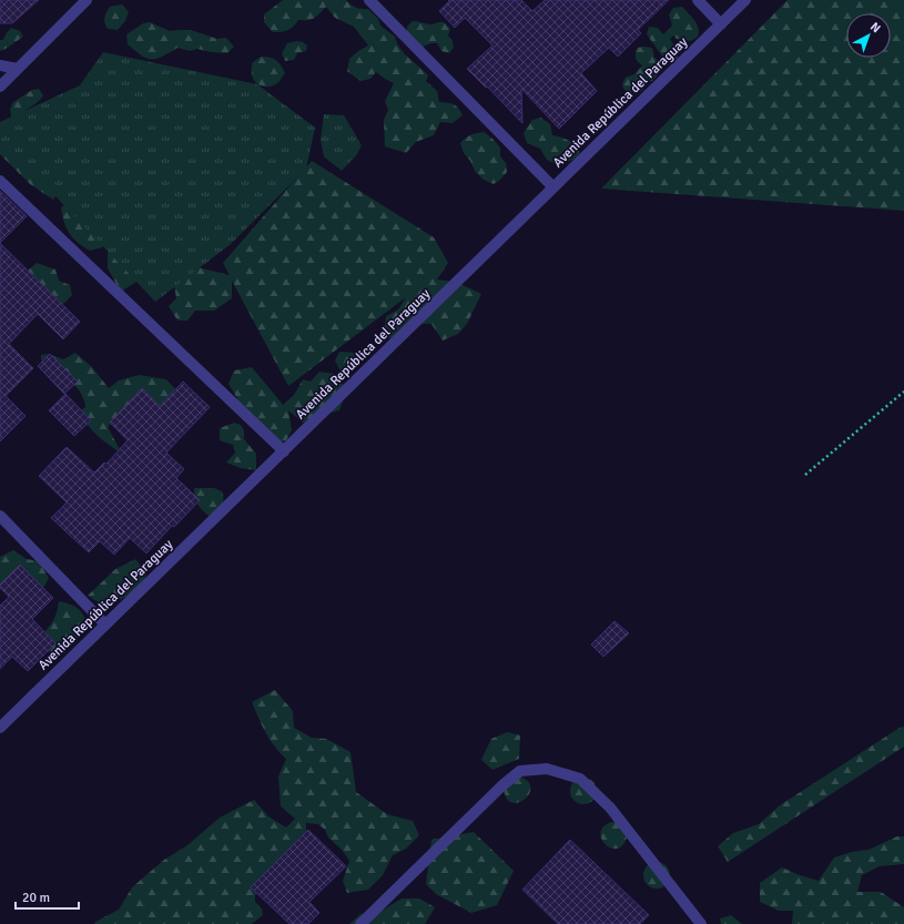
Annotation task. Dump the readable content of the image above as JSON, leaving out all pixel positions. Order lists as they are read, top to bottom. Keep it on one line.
{"streets":{"street":["Avenida República del Paraguay"]},"scale_bar":"20 m","north":"top right"}
